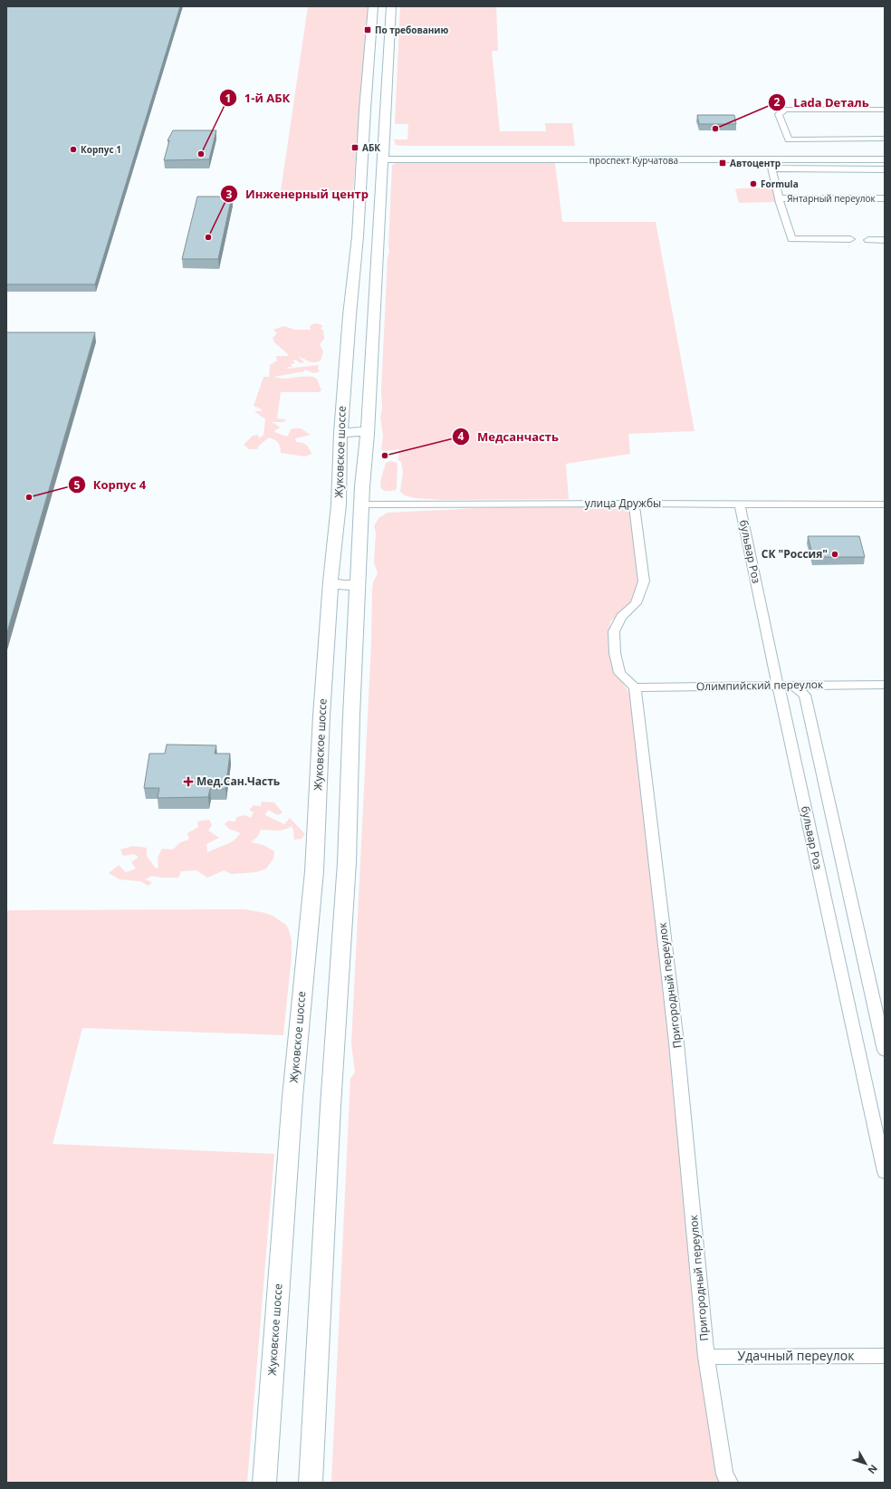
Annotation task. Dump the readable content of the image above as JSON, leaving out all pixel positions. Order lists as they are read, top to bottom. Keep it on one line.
{"streets":{"main road":["проспект Курчатова","Жуковское шоссе"],"street":["Янтарный переулок","улица Дружбы","бульвар Роз","Олимпийский переулок","Пригородный переулок","Удачный переулок"]},"crossings":[["улица Дружбы","бульвар Роз"],["бульвар Роз","Олимпийский переулок"],["Олимпийский переулок","Пригородный переулок"],["Пригородный переулок","Удачный переулок"]],"places":{"transit":["По требованию","АБК","Автоцентр"],"other":["Lada Dеталь","Корпус 1","1-й АБК","Formula","Инженерный центр","Медсанчасть","Корпус 4","СК \"Россия\""],"health":["Мед.Сан.Часть"]},"north":"bottom right"}
